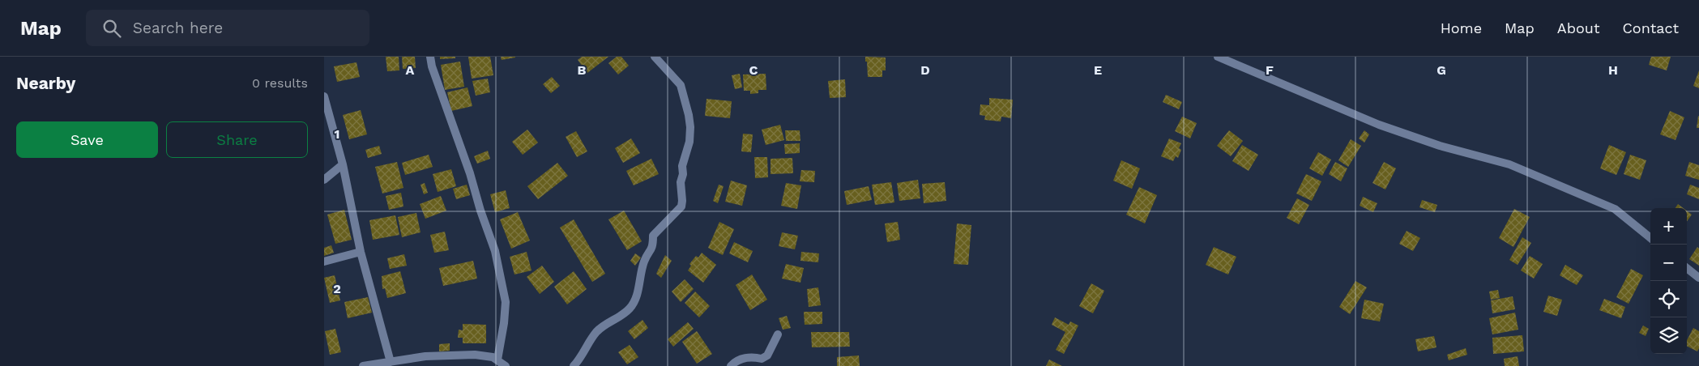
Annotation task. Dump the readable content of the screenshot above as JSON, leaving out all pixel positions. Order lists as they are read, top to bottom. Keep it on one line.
{"page":{"header":"Map","search":"Search here","nav":["Home","Map","About","Contact"],"heading":["Nearby","0 results"],"buttons":["Save","Share"],"map_buttons":["+","−"]},"grid":{"columns":["A","B","C","D","E","F","G","H"],"rows":["1","2"]}}
